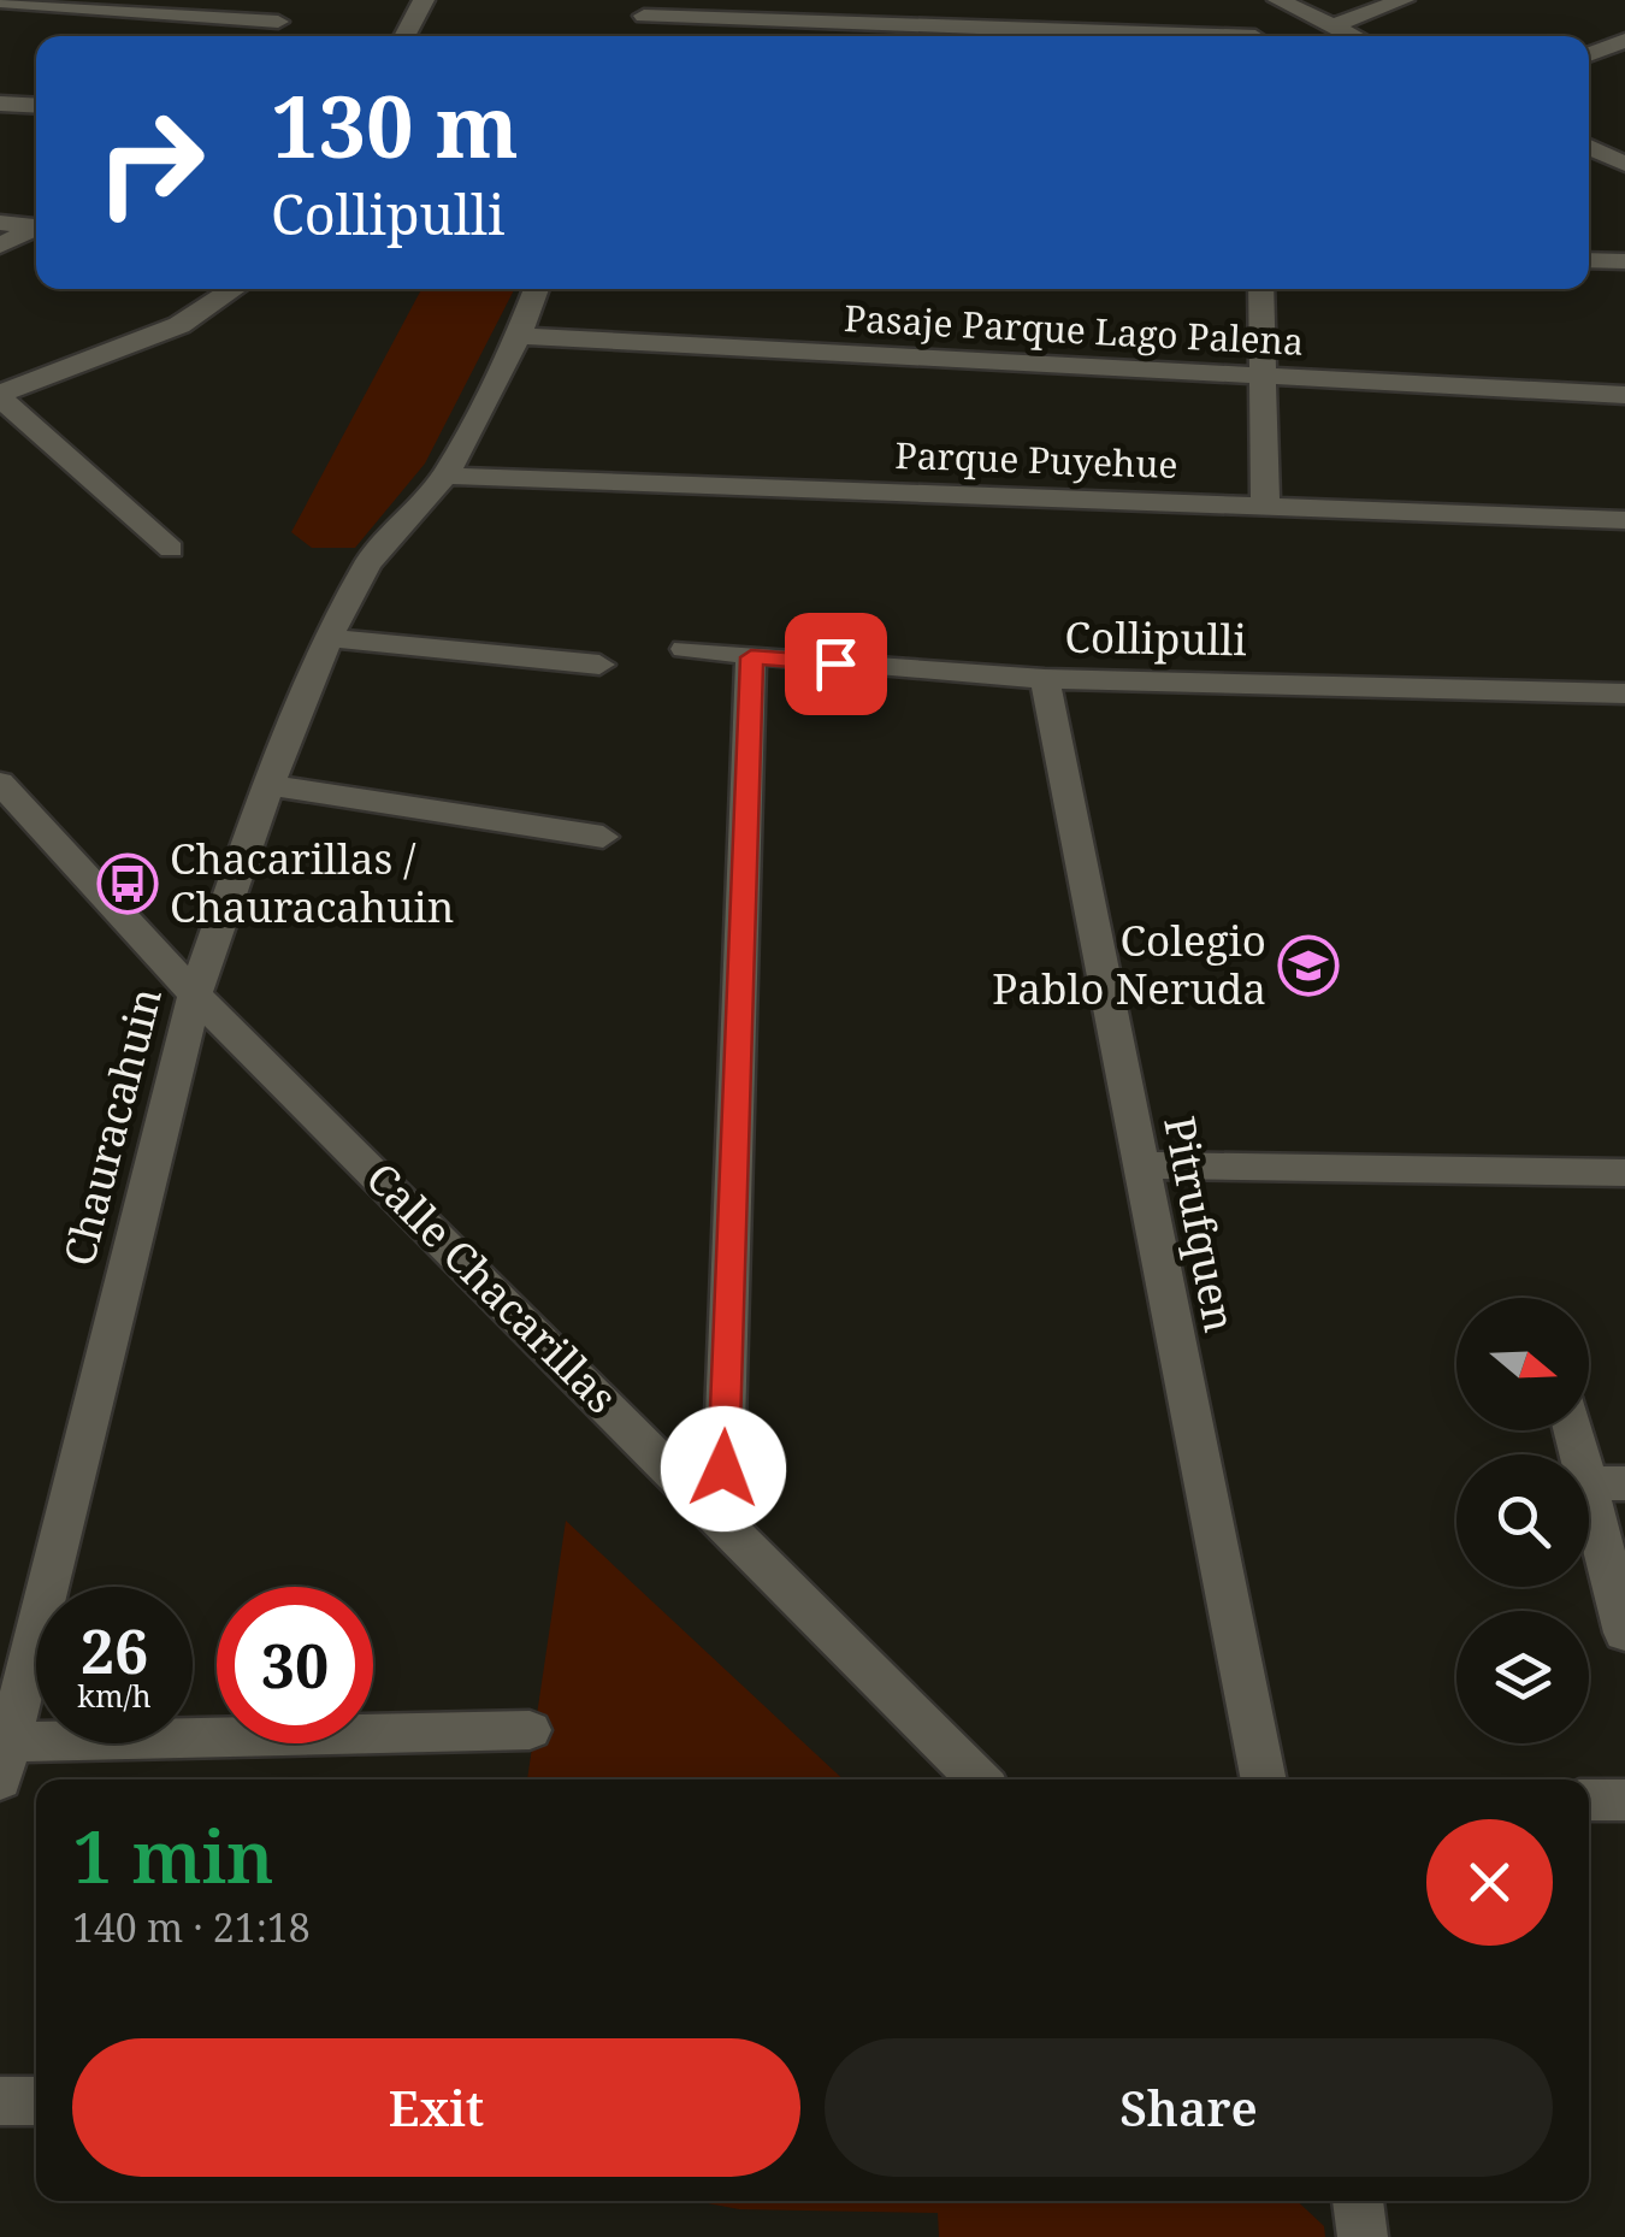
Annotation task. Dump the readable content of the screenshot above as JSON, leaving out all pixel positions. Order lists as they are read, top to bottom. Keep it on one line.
{"streets":{"street":["Pasaje Parque Lago Palena","Parque Puyehue","Collipulli","Chauracahuin","Pitrufquen","Calle Chacarillas"]},"crossings":[["Pasaje Parque Lago Palena","Chauracahuin"],["Parque Puyehue","Chauracahuin"],["Collipulli","Pitrufquen"],["Chauracahuin","Calle Chacarillas"]],"places":{"bus stop":["Chacarillas / Chauracahuin"],"school or university":["Colegio Pablo Neruda"]},"north":"right","page":{"turn":["130 m","Collipulli"],"speed":"26 km/h","limit":"30","heading":["1 min","140 m · 21:18"],"buttons":["Exit","Share"]}}
